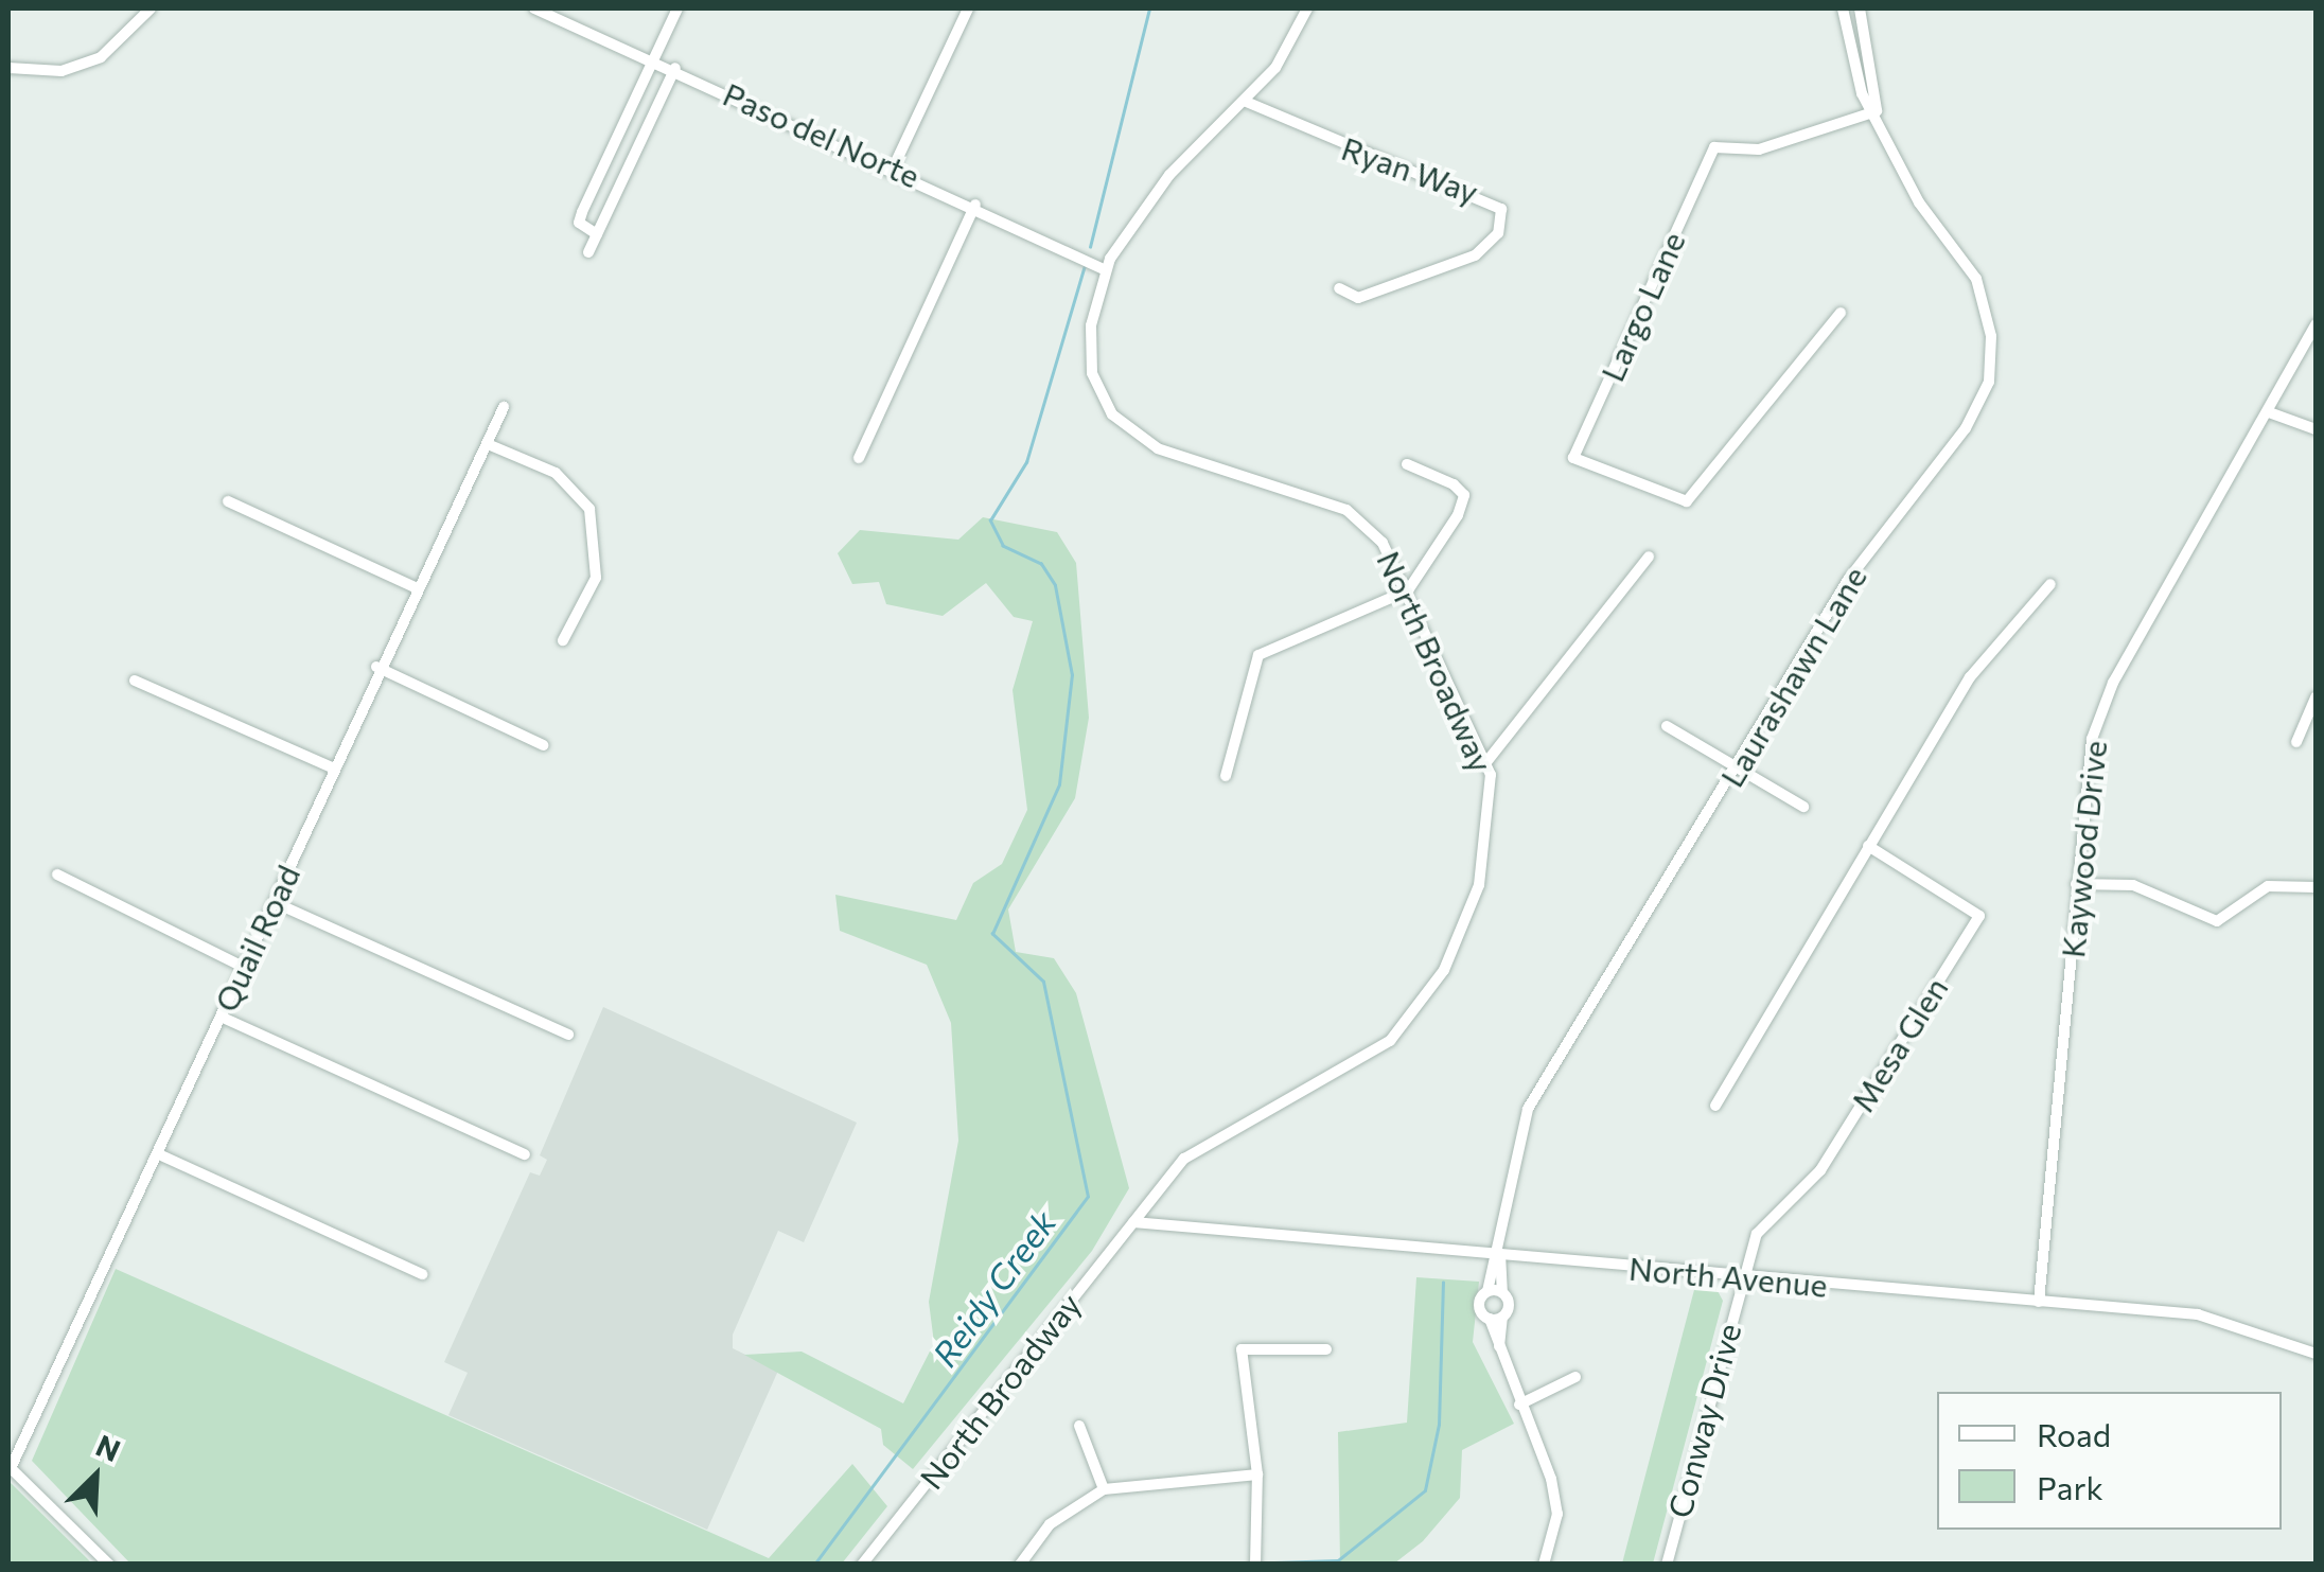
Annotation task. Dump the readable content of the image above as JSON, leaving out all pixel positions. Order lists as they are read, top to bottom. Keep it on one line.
{"streets":{"street":["Paso del Norte","Ryan Way","Largo Lane","North Broadway","Laurashawn Lane","Kaywood Drive","Quail Road","Mesa Glen","North Avenue","Conway Drive"]},"crossings":[["Paso del Norte","North Broadway"],["Ryan Way","North Broadway"],["Largo Lane","Laurashawn Lane"],["North Broadway","North Avenue"],["Laurashawn Lane","North Avenue"],["Kaywood Drive","North Avenue"],["Mesa Glen","North Avenue"],["Mesa Glen","Conway Drive"],["North Avenue","Conway Drive"]],"water":["Reidy Creek"],"legend":["Road","Park"],"north":"top right"}
